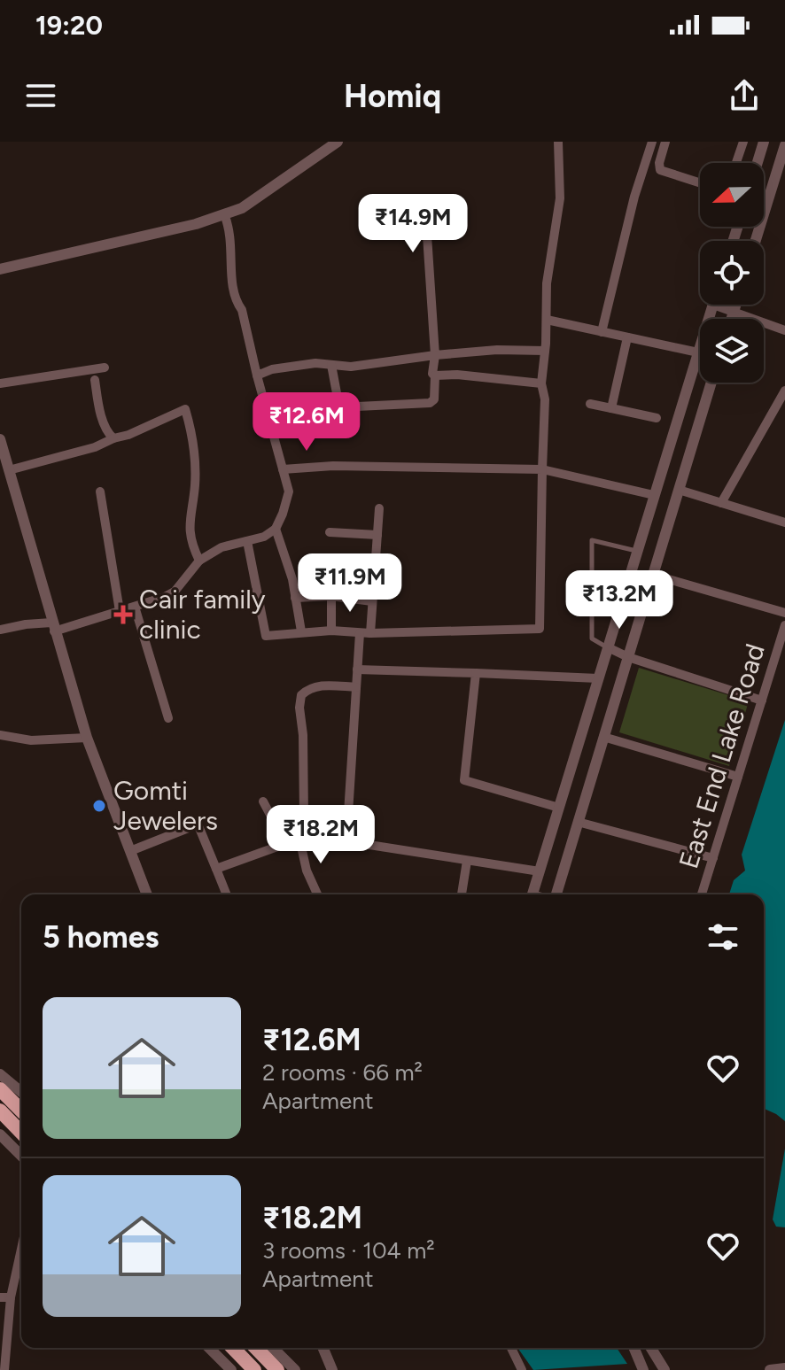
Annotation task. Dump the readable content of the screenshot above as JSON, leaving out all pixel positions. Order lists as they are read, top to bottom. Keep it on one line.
{"streets":{"street":["East End Lake Road"]},"places":{"health":["Cair family clinic"],"other":["Gomti Jewelers"]},"north":"left","page":{"status":"19:20","header":"Homiq","price":["₹14.9M","₹12.6M","₹11.9M","₹13.2M","₹18.2M"],"heading":"5 homes","list":[{"name":"₹12.6M","note":"2 rooms · 66 m² · Apartment"},{"name":"₹18.2M","note":"3 rooms · 104 m² · Apartment"}]}}
